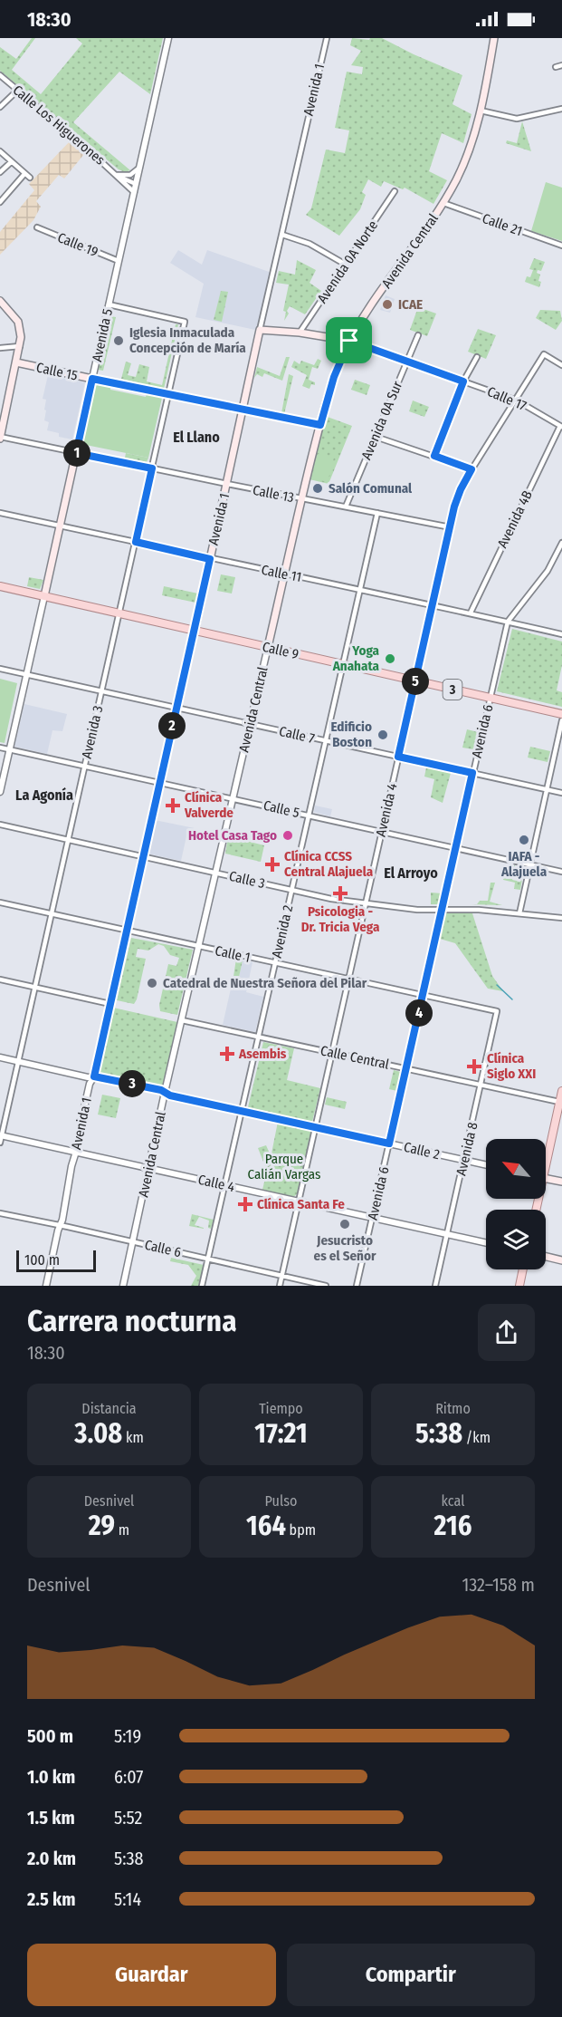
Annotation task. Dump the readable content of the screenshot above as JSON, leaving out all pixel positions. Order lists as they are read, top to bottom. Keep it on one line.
{"streets":{"main road":["Avenida 1","Avenida Central","Avenida 5","Calle 15","Calle 17","Calle 9","3"],"street":["Calle Los Higuerones","Calle 21","Calle 19","Avenida 0A Norte","Avenida 0A Sur","Calle 13","Avenida 4B","Calle 11","Avenida 6","Avenida 3","Calle 7","Calle 5","Avenida 4","Calle 3","Avenida 2","Calle 1","Calle Central","Avenida 8","Calle 2","Calle 4","Calle 6"]},"crossings":[["Avenida 1","Calle 15"],["Avenida 1","Calle 17"],["Avenida 1","Calle 13"],["Avenida 1","Calle 11"],["Avenida 1","Calle 9"],["Avenida 1","Calle 7"],["Avenida 1","Calle 5"],["Avenida 1","Calle 3"],["Avenida 1","Calle 1"],["Avenida 1","Calle 2"],["Avenida 1","Calle 4"],["Avenida 1","Calle 6"],["Calle Los Higuerones","Avenida 5"],["Calle 21","Avenida Central"],["Calle 19","Avenida 5"],["Avenida Central","Calle 15"],["Avenida Central","Calle 17"],["Avenida Central","Calle 13"],["Avenida Central","Calle 11"],["Avenida Central","Calle 9"],["Avenida Central","Calle 7"],["Avenida Central","Calle 5"],["Avenida Central","Calle 3"],["Avenida Central","Calle 1"],["Avenida Central","Calle Central"],["Avenida Central","Calle 2"],["Avenida Central","Calle 4"],["Avenida Central","Calle 6"],["Avenida 0A Norte","Calle 17"],["Avenida 5","Calle 15"],["Avenida 5","Calle 13"],["Avenida 5","Calle 11"],["Avenida 5","Calle 9"],["Avenida 5","Avenida 3"],["Avenida 5","Calle 7"],["Avenida 5","Calle 5"],["Calle 15","Avenida 3"],["Calle 17","Avenida 0A Sur"],["Calle 17","Avenida 4B"],["Calle 17","Avenida 4"],["Avenida 0A Sur","Calle 13"],["Calle 13","Avenida 3"],["Calle 13","Avenida 4"],["Calle 13","Avenida 2"],["Avenida 4B","Calle 11"],["Calle 11","Avenida 6"],["Calle 11","Avenida 3"],["Calle 11","Avenida 4"],["Calle 11","Avenida 2"],["Calle 9","Avenida 6"],["Calle 9","Avenida 3"],["Calle 9","Avenida 4"],["Calle 9","Avenida 2"],["Avenida 6","Calle 7"],["Avenida 6","Calle 5"],["Avenida 6","Calle 3"],["Avenida 6","Calle 1"],["Avenida 6","Calle Central"],["Avenida 6","Calle 2"],["Avenida 6","Calle 4"],["Avenida 3","Calle 7"],["Avenida 3","Calle 5"],["Avenida 3","Calle 3"],["Avenida 3","Calle 1"],["Avenida 3","Calle 2"],["Avenida 3","Calle 4"],["Calle 7","Avenida 4"],["Calle 7","Avenida 2"],["Calle 5","Avenida 4"],["Calle 5","Avenida 2"],["Avenida 4","Calle 3"],["Avenida 4","Calle 1"],["Avenida 4","Calle Central"],["Avenida 4","Calle 2"],["Avenida 4","Calle 4"],["Avenida 4","Calle 6"],["Calle 3","Avenida 2"],["Avenida 2","Calle 1"],["Avenida 2","Calle Central"],["Avenida 2","Calle 2"],["Avenida 2","Calle 4"],["Avenida 2","Calle 6"],["Calle 1","Avenida 8"],["Calle Central","Avenida 8"],["Avenida 8","Calle 2"],["Avenida 8","Calle 4"]],"districts":["El Llano","La Agonía","El Arroyo"],"parks":["Parque Calián Vargas"],"places":{"other":["ICAE","Iglesia Inmaculada Concepción de María","Salón Comunal","Yoga Anahata","Edificio Boston","Hotel Casa Tago","IAFA - Alajuela","Catedral de Nuestra Señora del Pilar","Jesucristo es el Señor"],"health":["Clínica Valverde","Clínica CCSS Central Alajuela","Psicologia - Dr. Tricia Vega","Asembis","Clínica Siglo XXI","Clínica Santa Fe"]},"scale_bar":"100 m","north":"top left","page":{"status":"18:30","pins":["1","5","2","4","3"],"scale":"100 m","heading":["Carrera nocturna","18:30"],"stats":[["Distancia","3.08 km"],["Tiempo","17:21"],["Ritmo","5:38 /km"],["Desnivel","29 m"],["Pulso","164 bpm"],["kcal","216"]],"chart":["Desnivel","132–158 m"],"list":[{"name":"500 m","note":"5:19"},{"name":"1.0 km","note":"6:07"},{"name":"1.5 km","note":"5:52"},{"name":"2.0 km","note":"5:38"},{"name":"2.5 km","note":"5:14"}],"buttons":["Guardar","Compartir"]}}
